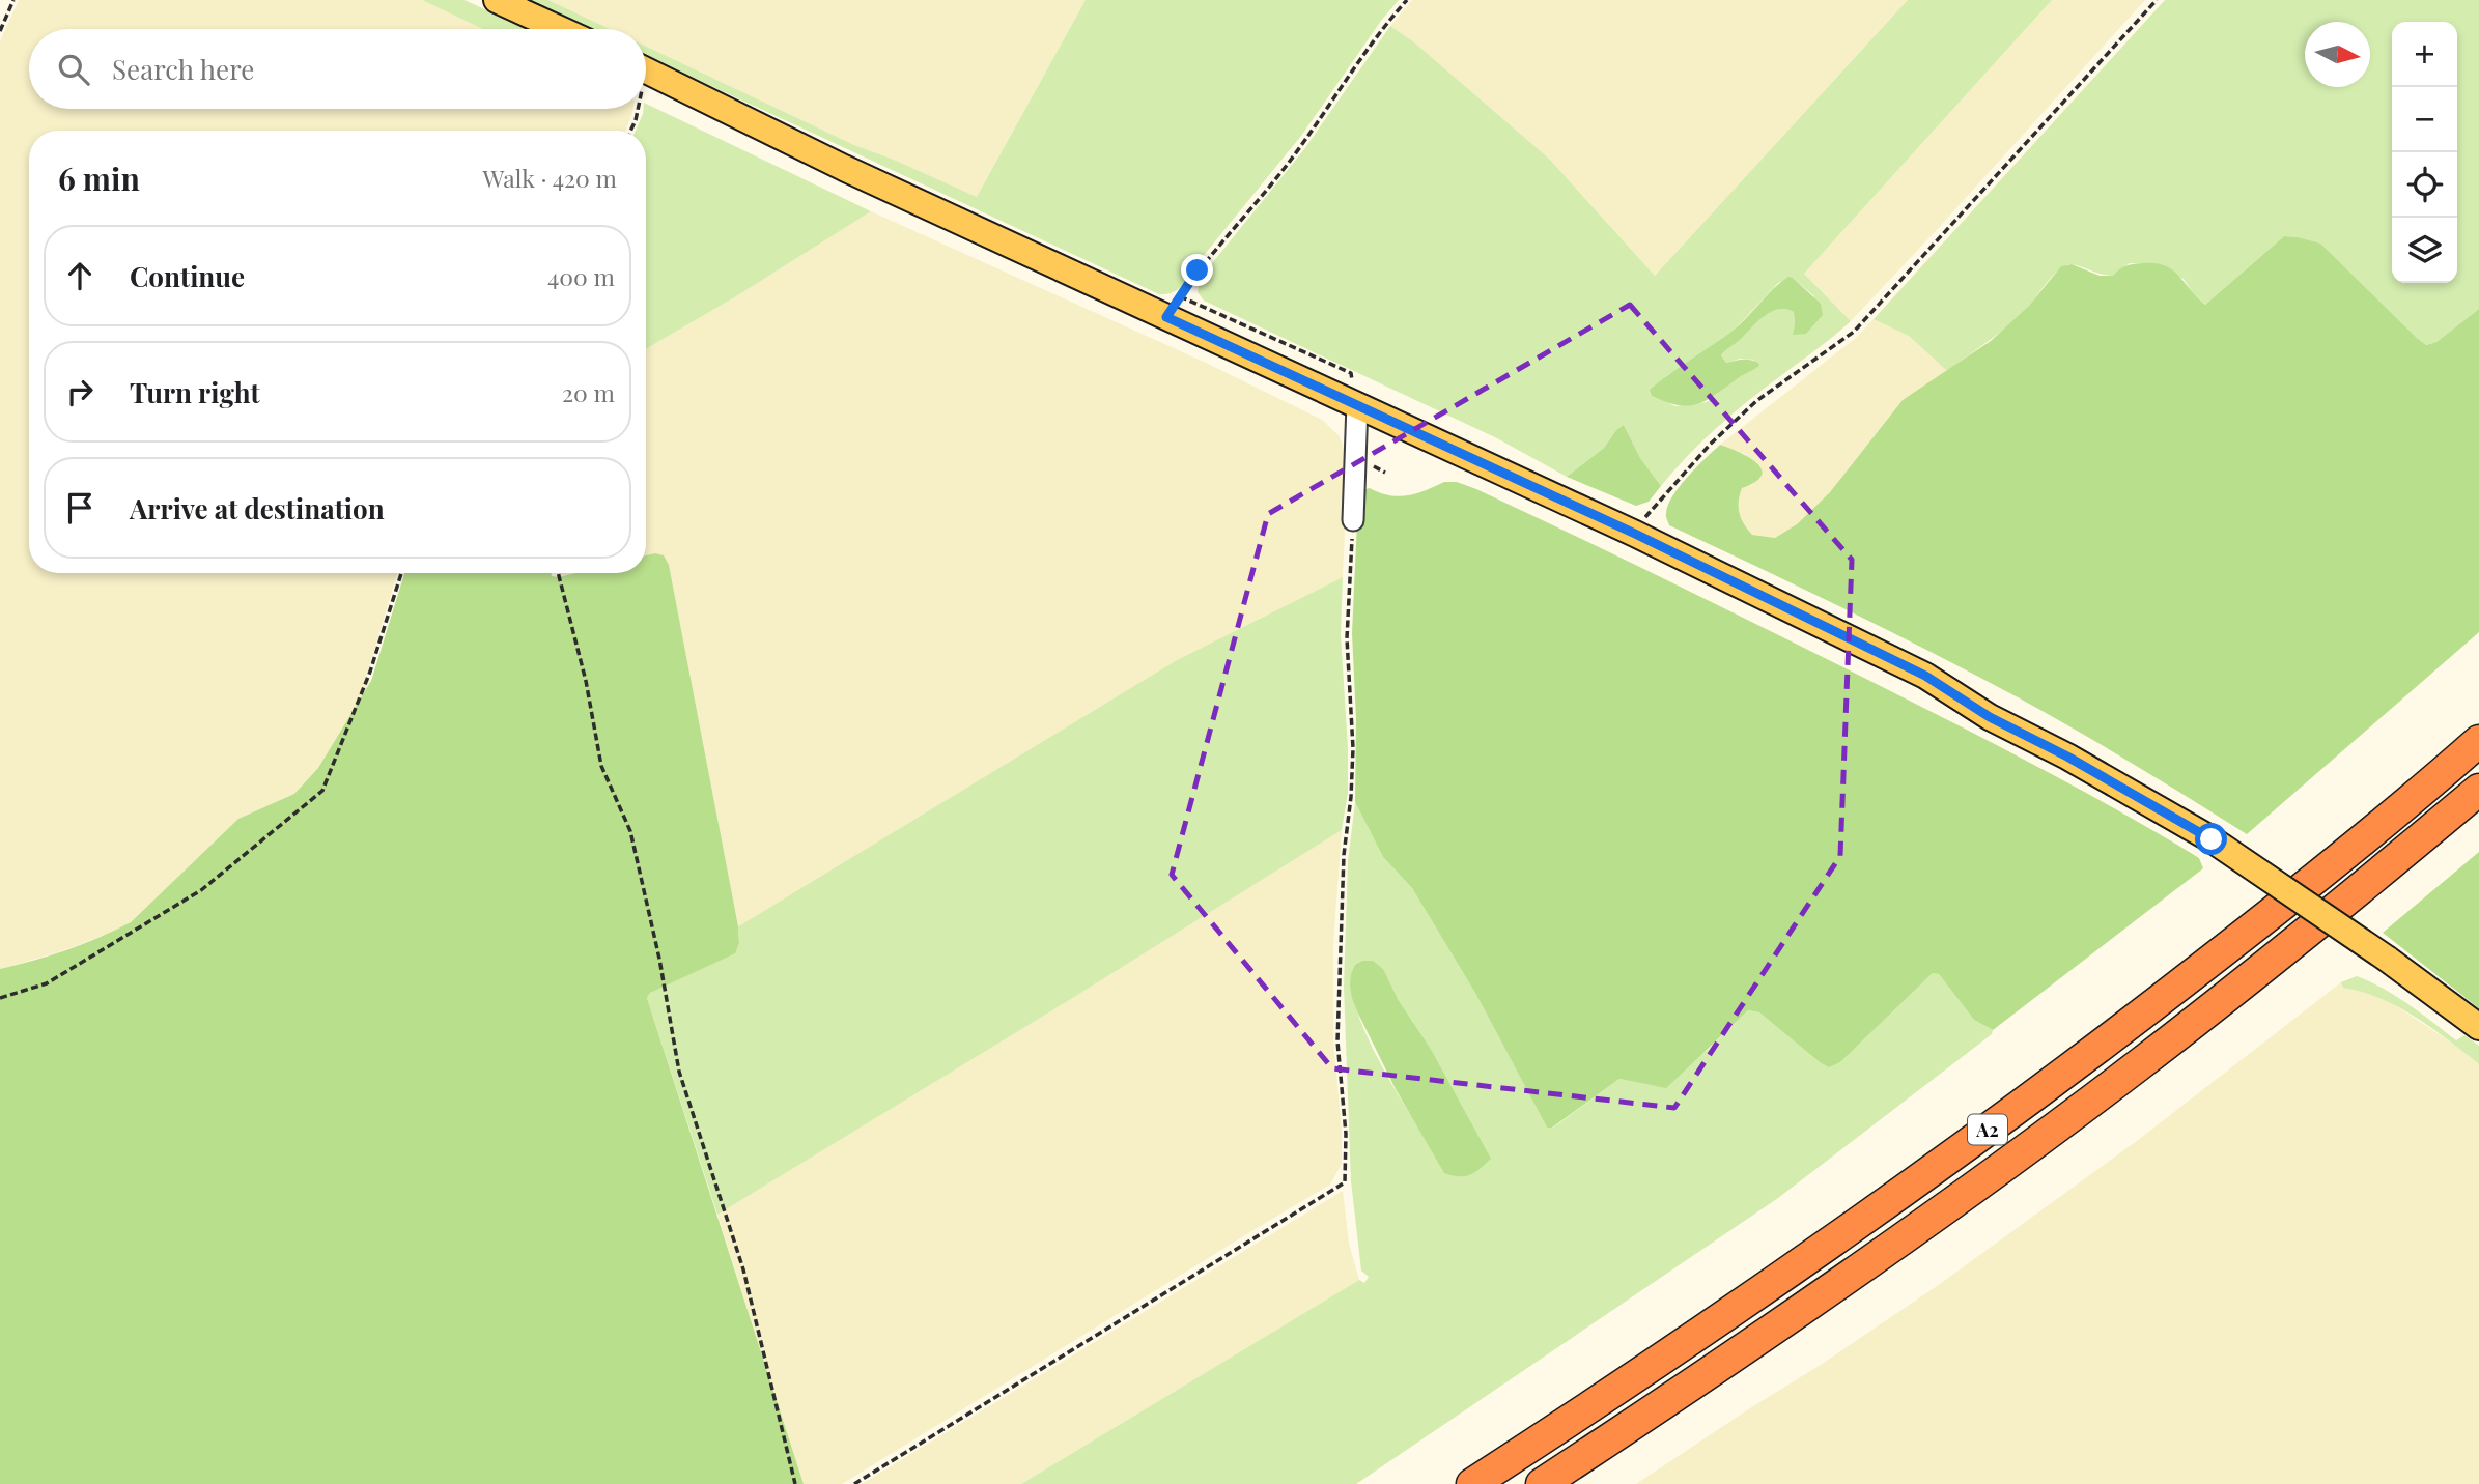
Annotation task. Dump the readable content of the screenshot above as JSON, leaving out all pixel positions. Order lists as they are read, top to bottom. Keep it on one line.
{"streets":{"highway":["A2"]},"north":"right","page":{"map_buttons":["+","−"],"search":"Search here","heading":["6 min","Walk · 420 m"],"list":[["Continue","400 m"],["Turn right","20 m"],"Arrive at destination"]}}
